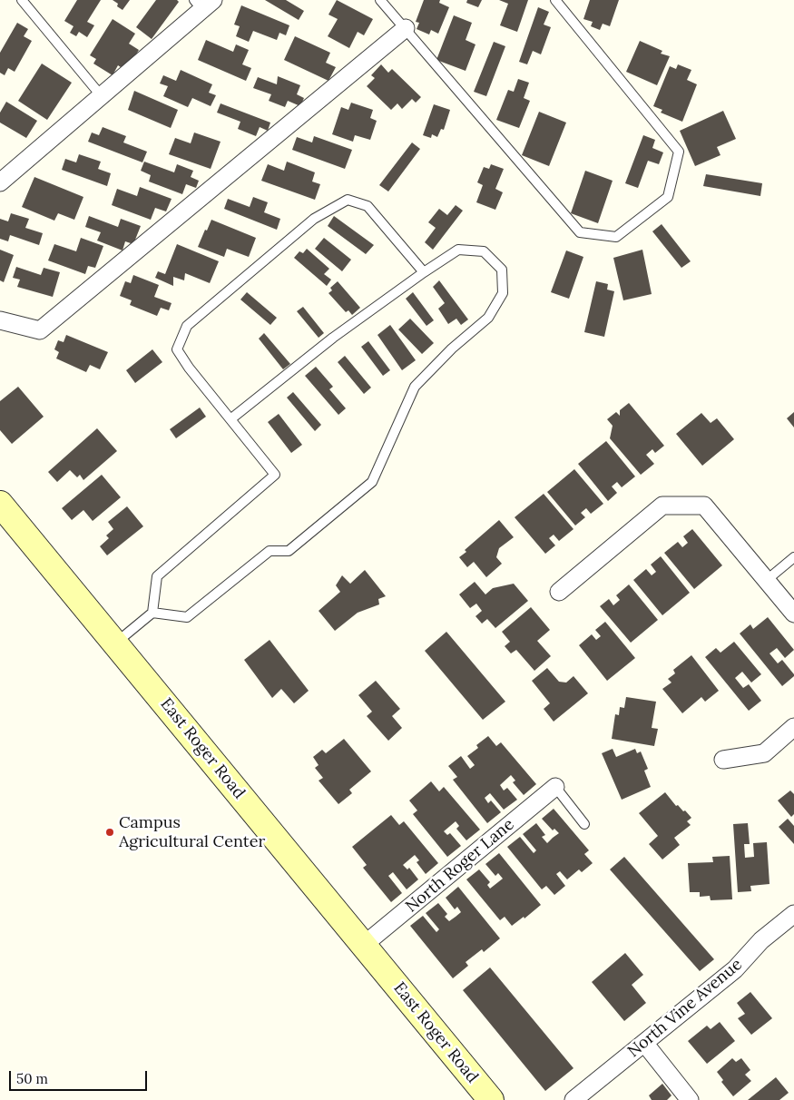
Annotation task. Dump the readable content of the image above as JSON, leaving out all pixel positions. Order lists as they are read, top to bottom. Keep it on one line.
{"streets":{"street":["East Roger Road","North Roger Lane","North Vine Avenue"]},"crossings":[["East Roger Road","North Roger Lane"]],"places":["Campus Agricultural Center"],"scale_bar":"50 m"}
